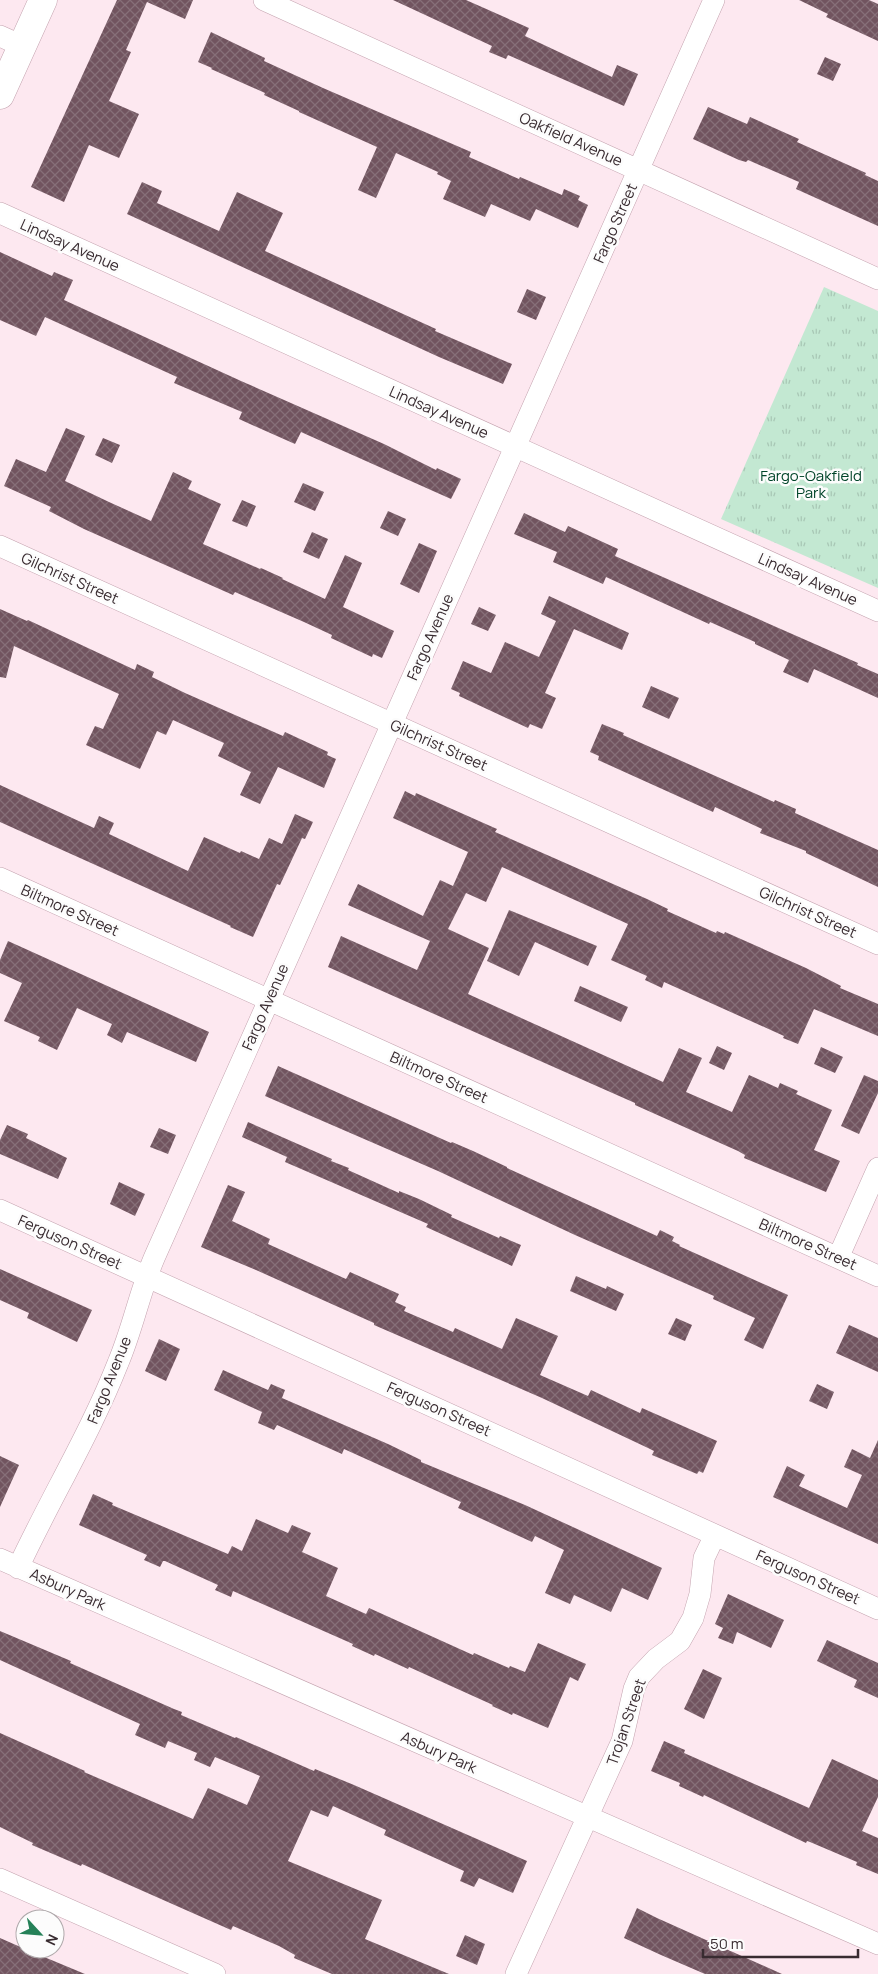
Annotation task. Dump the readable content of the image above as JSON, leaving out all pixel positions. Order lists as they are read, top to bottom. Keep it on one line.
{"streets":{"street":["Oakfield Avenue","Fargo Street","Lindsay Avenue","Gilchrist Street","Fargo Avenue","Biltmore Street","Ferguson Street","Asbury Park","Trojan Street"]},"crossings":[["Oakfield Avenue","Fargo Street"],["Fargo Street","Lindsay Avenue"],["Fargo Street","Fargo Avenue"],["Lindsay Avenue","Fargo Avenue"],["Gilchrist Street","Fargo Avenue"],["Fargo Avenue","Biltmore Street"],["Fargo Avenue","Ferguson Street"],["Fargo Avenue","Asbury Park"],["Ferguson Street","Trojan Street"],["Asbury Park","Trojan Street"]],"parks":["Fargo-Oakfield Park"],"scale_bar":"50 m","north":"bottom right"}
